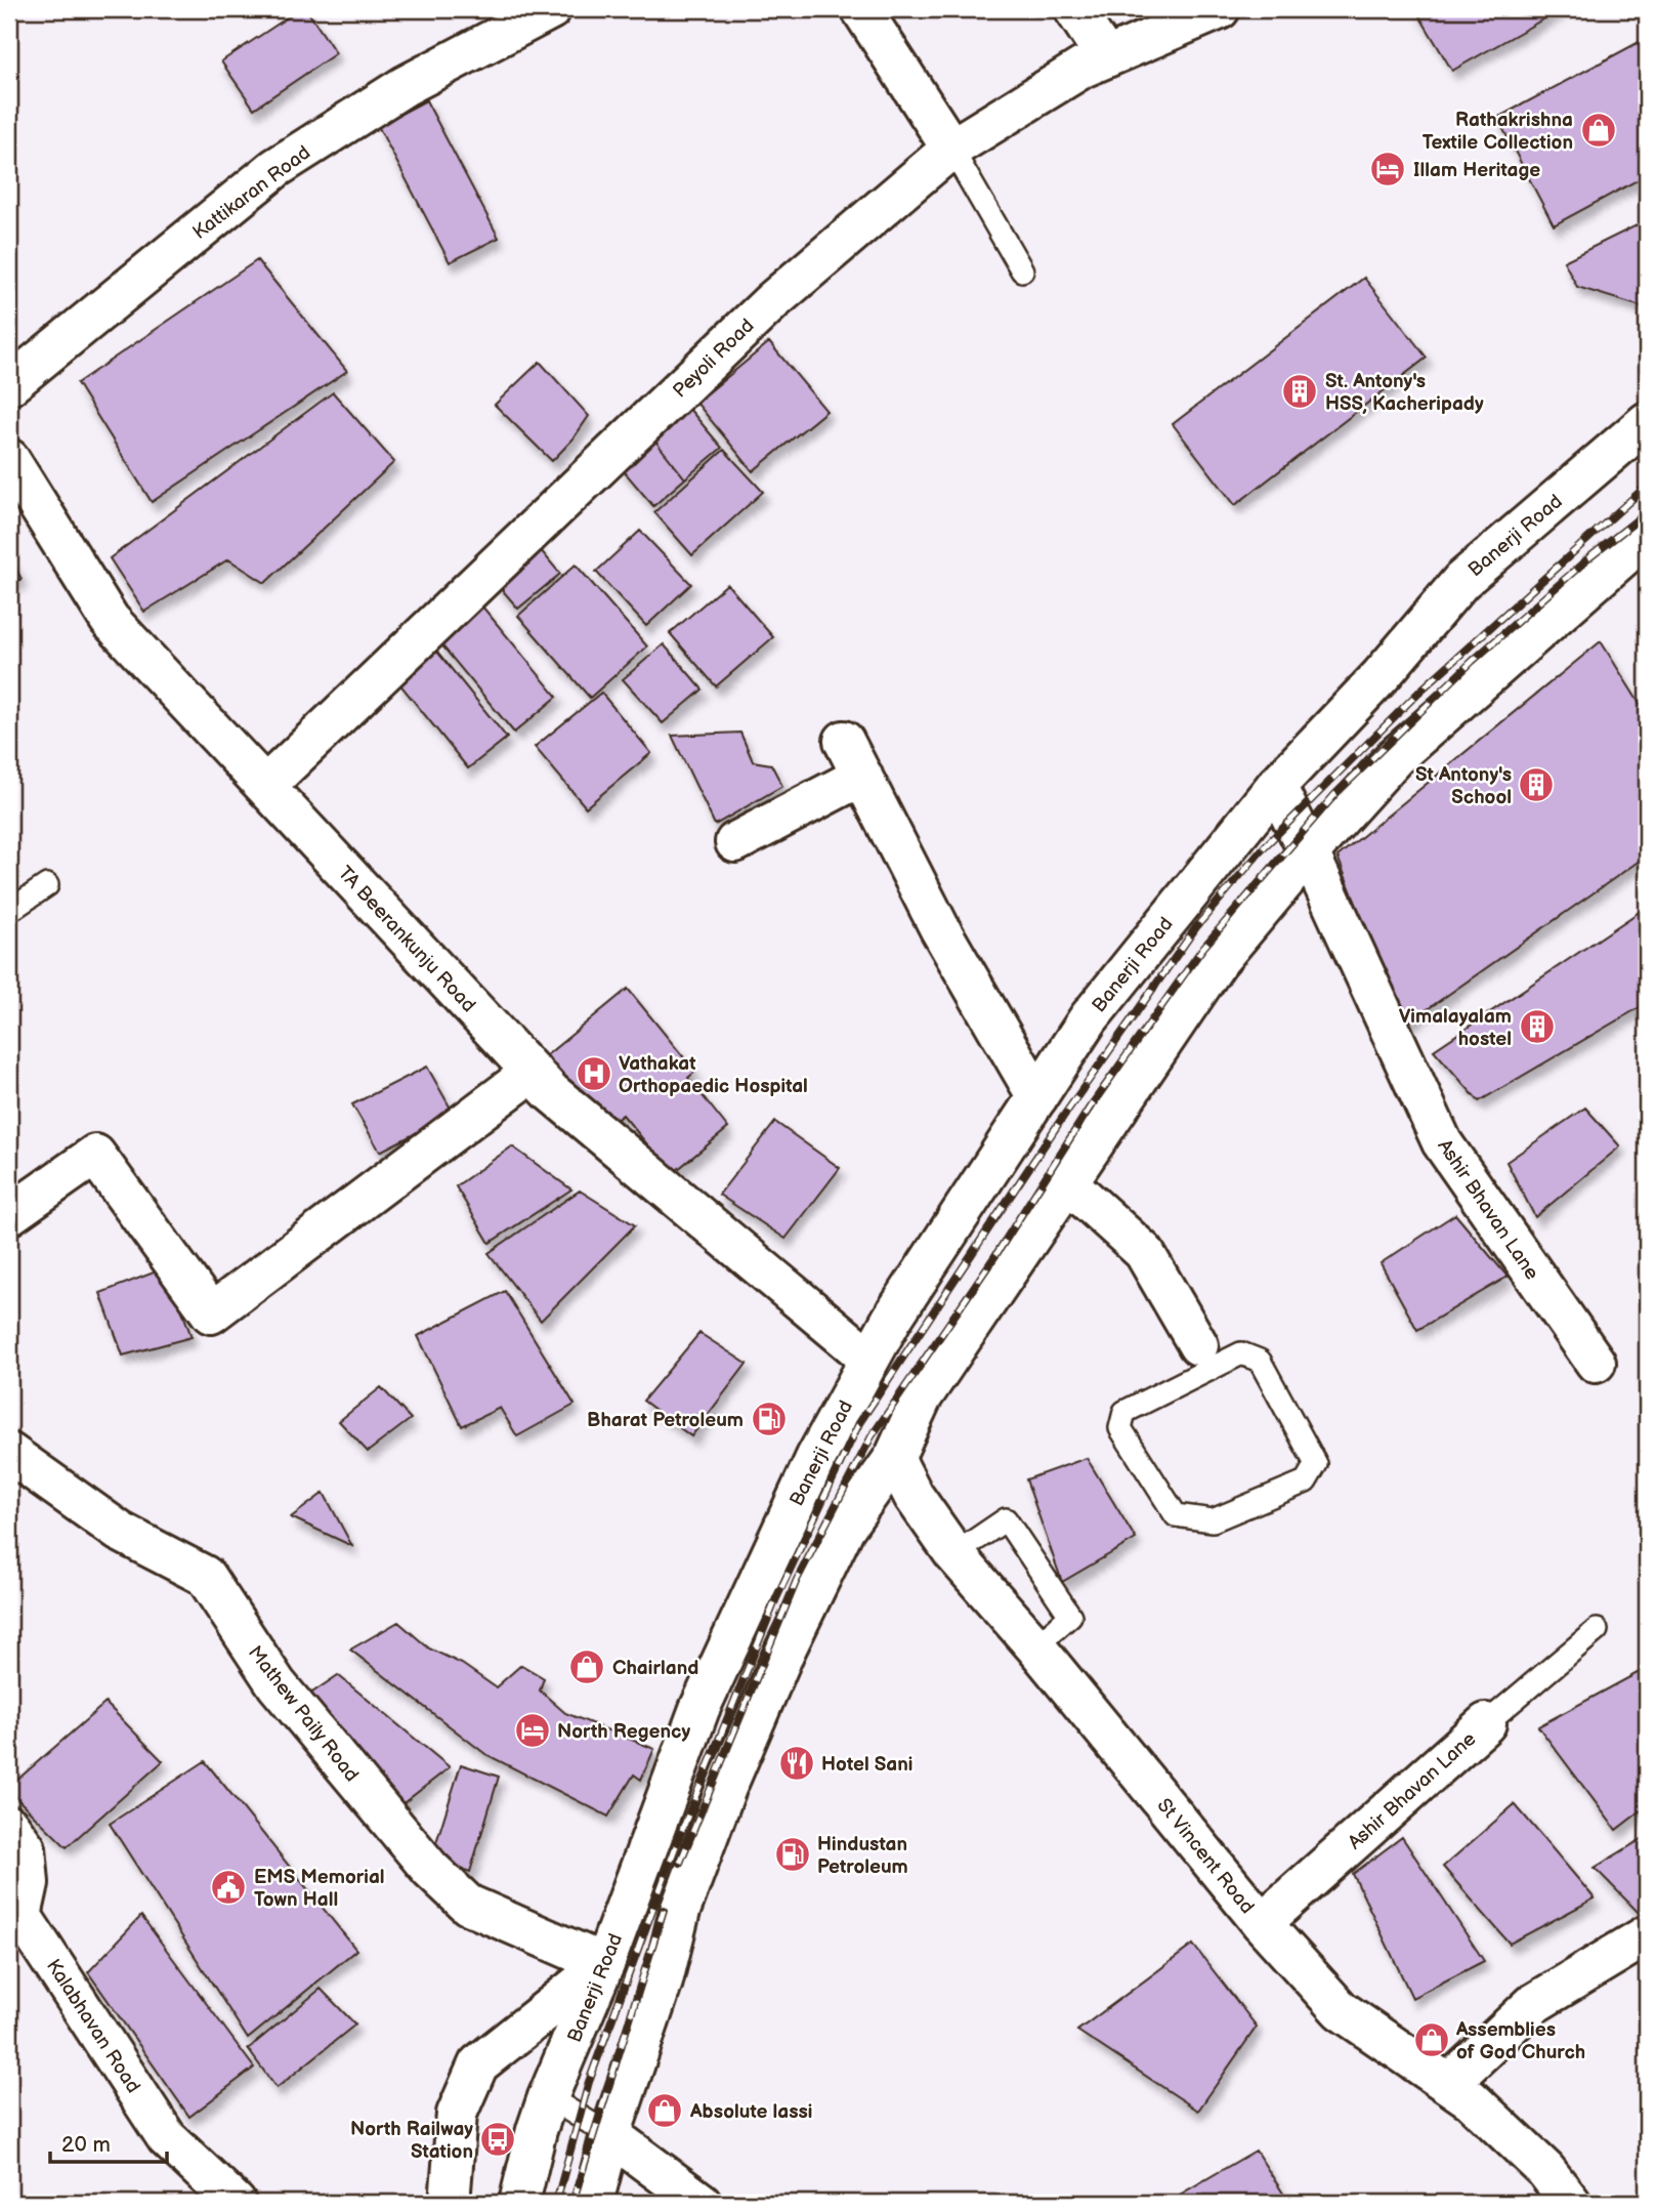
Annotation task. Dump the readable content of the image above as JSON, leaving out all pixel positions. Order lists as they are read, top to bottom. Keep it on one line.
{"streets":{"street":["Kattikaran Road","Peyoli Road","Banerji Road","TA Beerankunju Road","Ashir Bhavan Lane","Mathew Paily Road","St Vincent Road","Kalabhavan Road"]},"crossings":[["Peyoli Road","TA Beerankunju Road"],["Banerji Road","TA Beerankunju Road"],["Banerji Road","Mathew Paily Road"],["Ashir Bhavan Lane","St Vincent Road"]],"places":{"shop":["Rathakrishna Textile Collection","Chairland","Assemblies of God Church","Absolute lassi"],"hotel":["Illam Heritage","North Regency"],"building":["St. Antony's HSS, Kacheripady","St Antony's School","Vimalayalam hostel"],"hospital":["Vathakat Orthopaedic Hospital"],"fuel station":["Bharat Petroleum","Hindustan Petroleum"],"restaurant":["Hotel Sani"],"public building":["EMS Memorial Town Hall"],"bus stop":["North Railway Station"]},"scale_bar":"20 m"}
